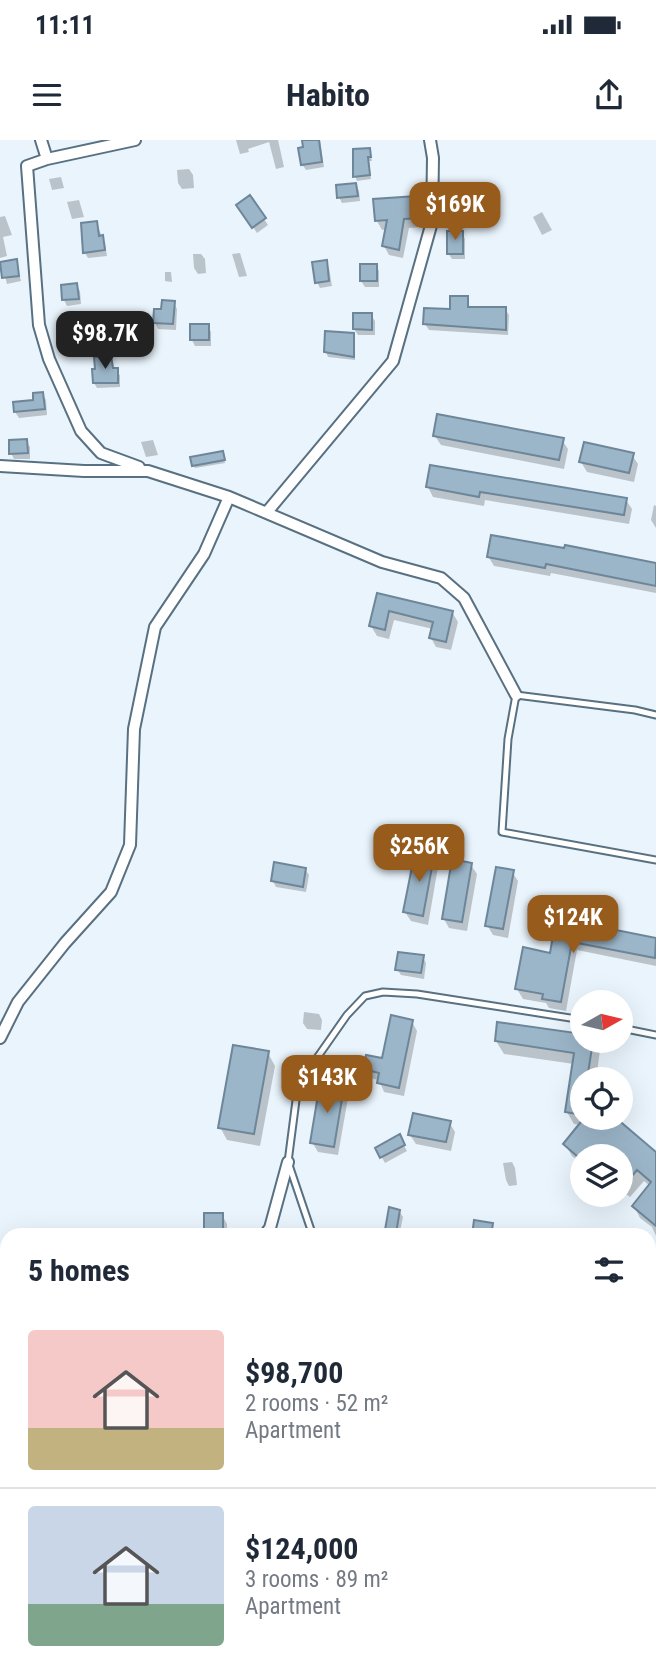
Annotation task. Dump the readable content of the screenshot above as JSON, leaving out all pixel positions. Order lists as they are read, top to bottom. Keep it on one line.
{"north":"right","page":{"status":"11:11","header":"Habito","price":["$169K","$98.7K","$256K","$124K","$143K"],"heading":"5 homes","list":[{"name":"$98,700","note":"2 rooms · 52 m² · Apartment"},{"name":"$124,000","note":"3 rooms · 89 m² · Apartment"}]}}
